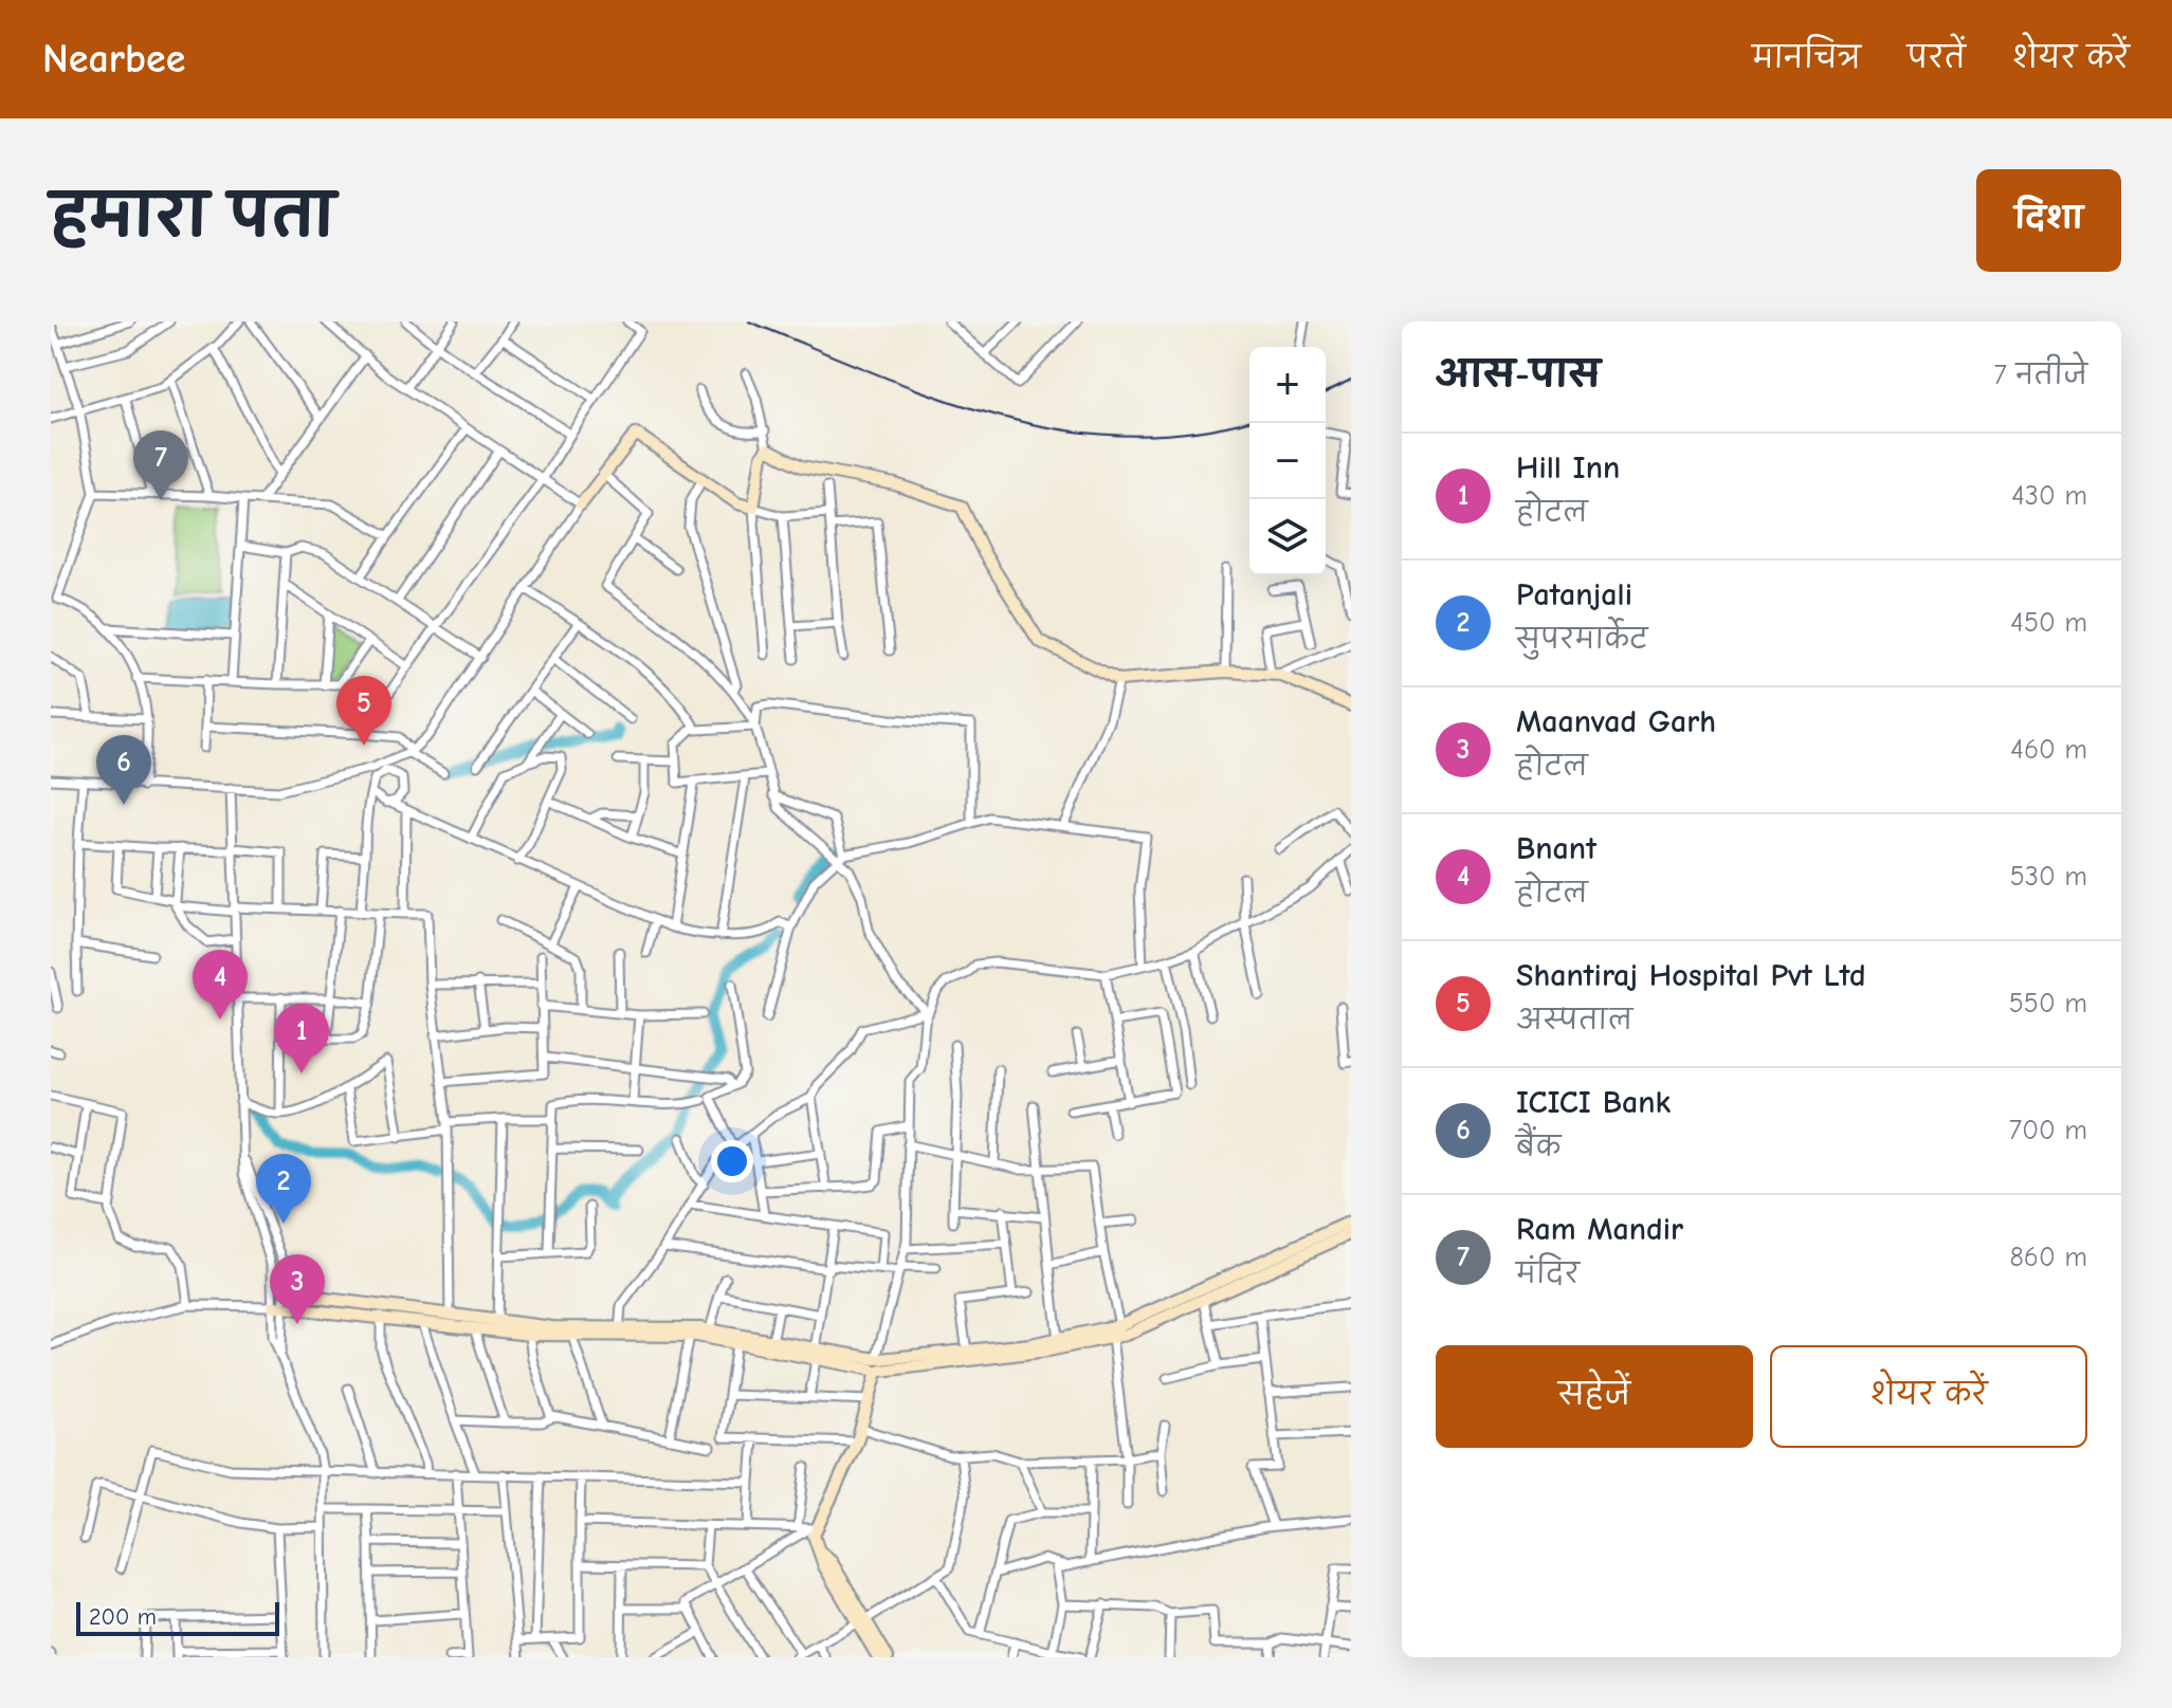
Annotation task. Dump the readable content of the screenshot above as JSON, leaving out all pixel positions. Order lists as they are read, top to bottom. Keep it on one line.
{"scale_bar":"200 m","page":{"header":"Nearbee","nav":["मानचित्र","परतें","शेयर करें"],"title":"हमारा पता","buttons":["दिशा",["सहेजें","शेयर करें"]],"heading":["आस-पास","7 नतीजे"],"map_buttons":["+","−"],"pins":["7","5","6","4","1","2","3"],"list":[{"mark":"1","name":"Hill Inn","note":"होटल","value":"430 m"},{"mark":"2","name":"Patanjali","note":"सुपरमार्केट","value":"450 m"},{"mark":"3","name":"Maanvad Garh","note":"होटल","value":"460 m"},{"mark":"4","name":"Bnant","note":"होटल","value":"530 m"},{"mark":"5","name":"Shantiraj Hospital Pvt Ltd","note":"अस्पताल","value":"550 m"},{"mark":"6","name":"ICICI Bank","note":"बैंक","value":"700 m"},{"mark":"7","name":"Ram Mandir","note":"मंदिर","value":"860 m"}],"scale":"200 m"}}
